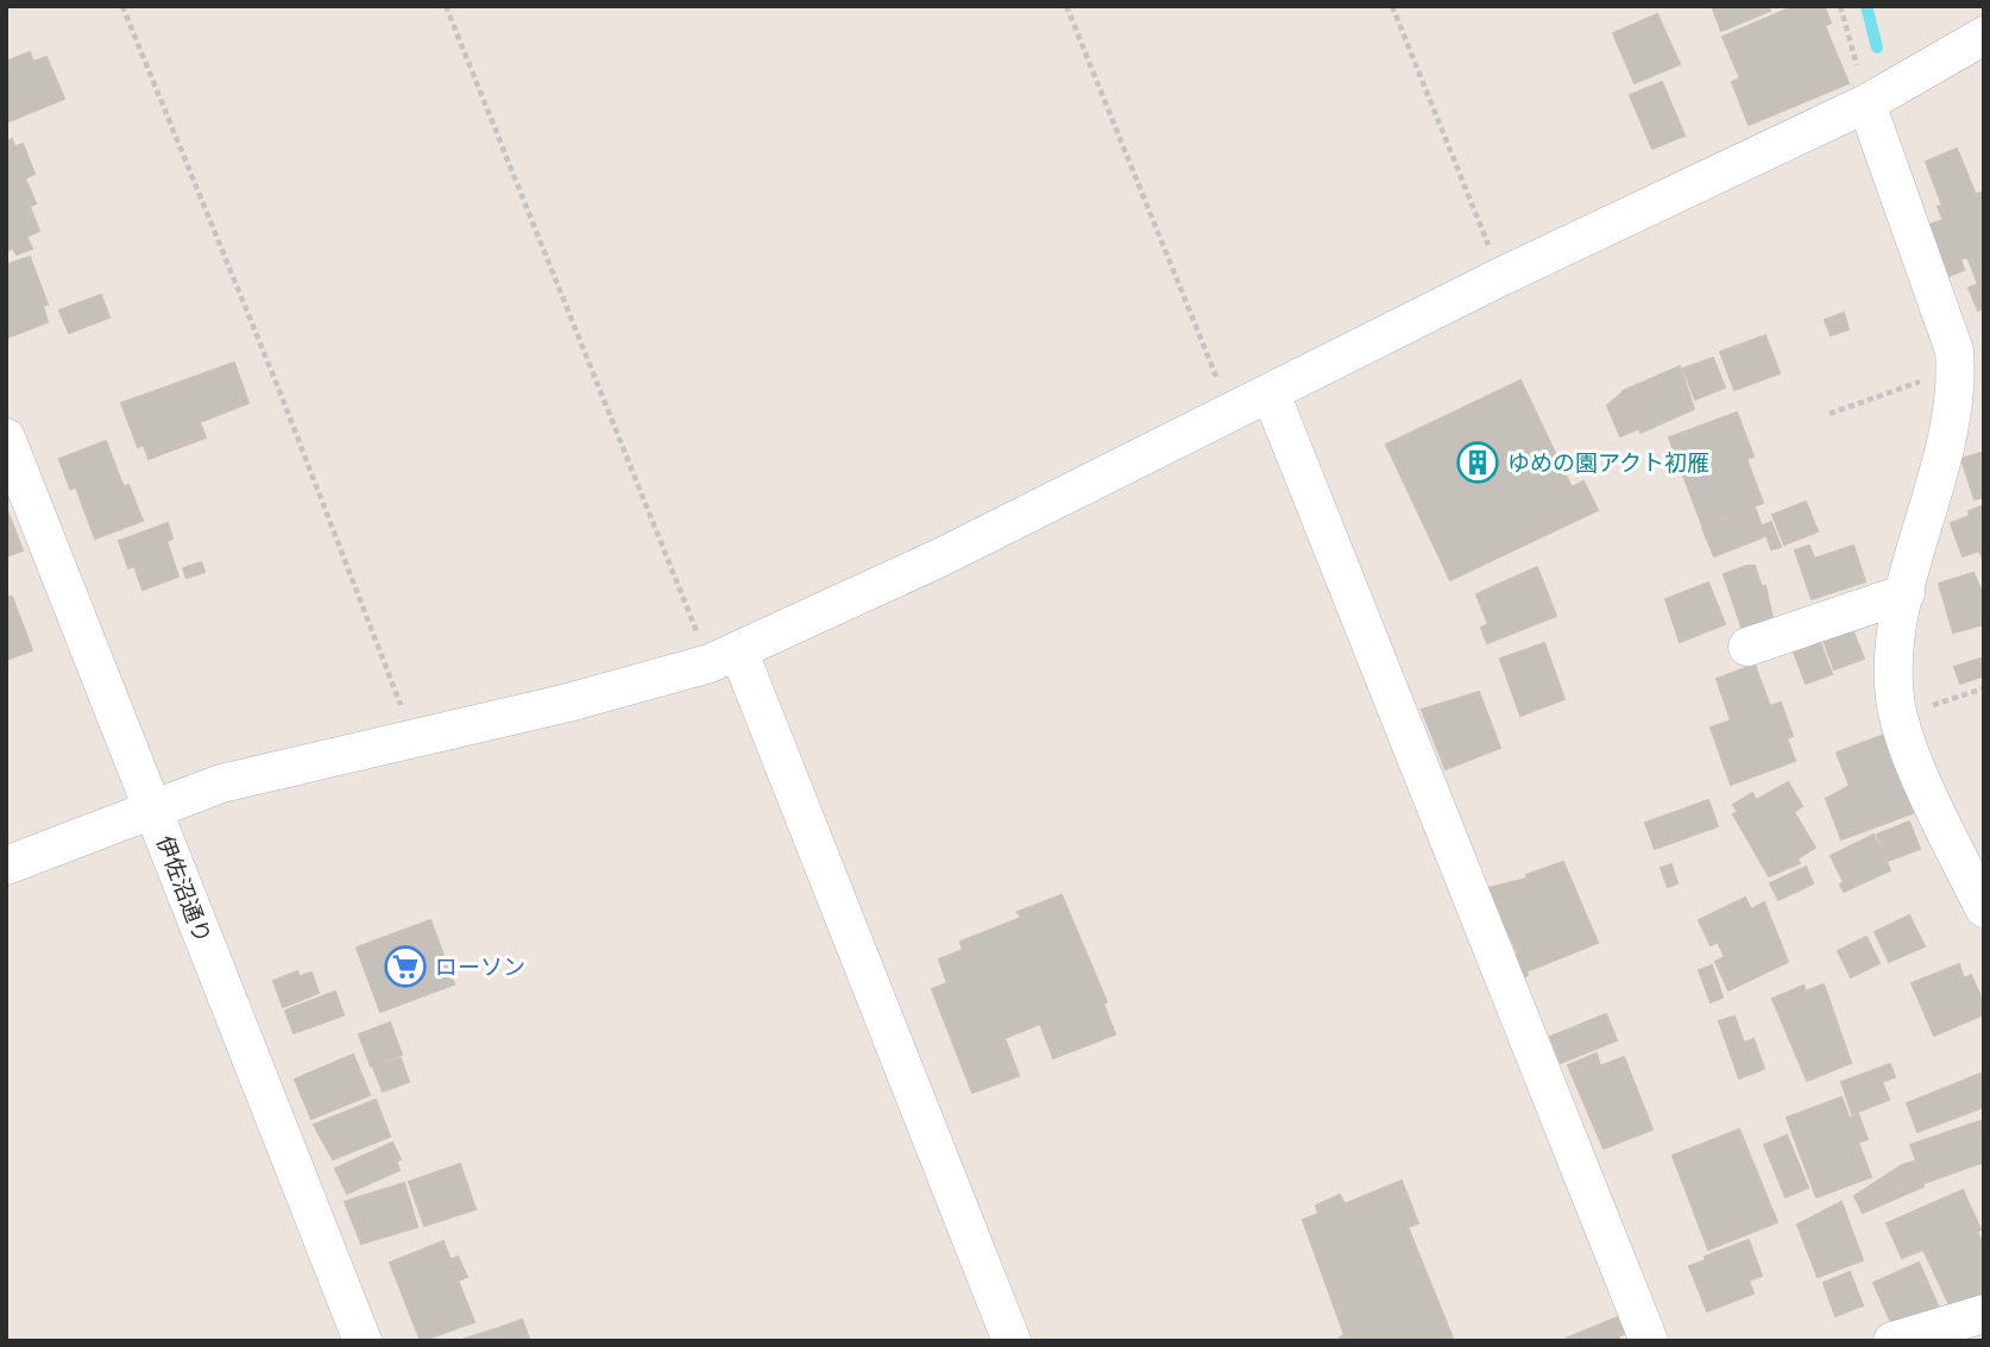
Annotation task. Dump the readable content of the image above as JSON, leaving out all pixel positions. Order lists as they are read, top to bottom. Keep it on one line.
{"streets":{"street":["伊佐沼通り"]},"places":{"building":["ゆめの園アクト初雁"],"supermarket":["ローソン"]}}
